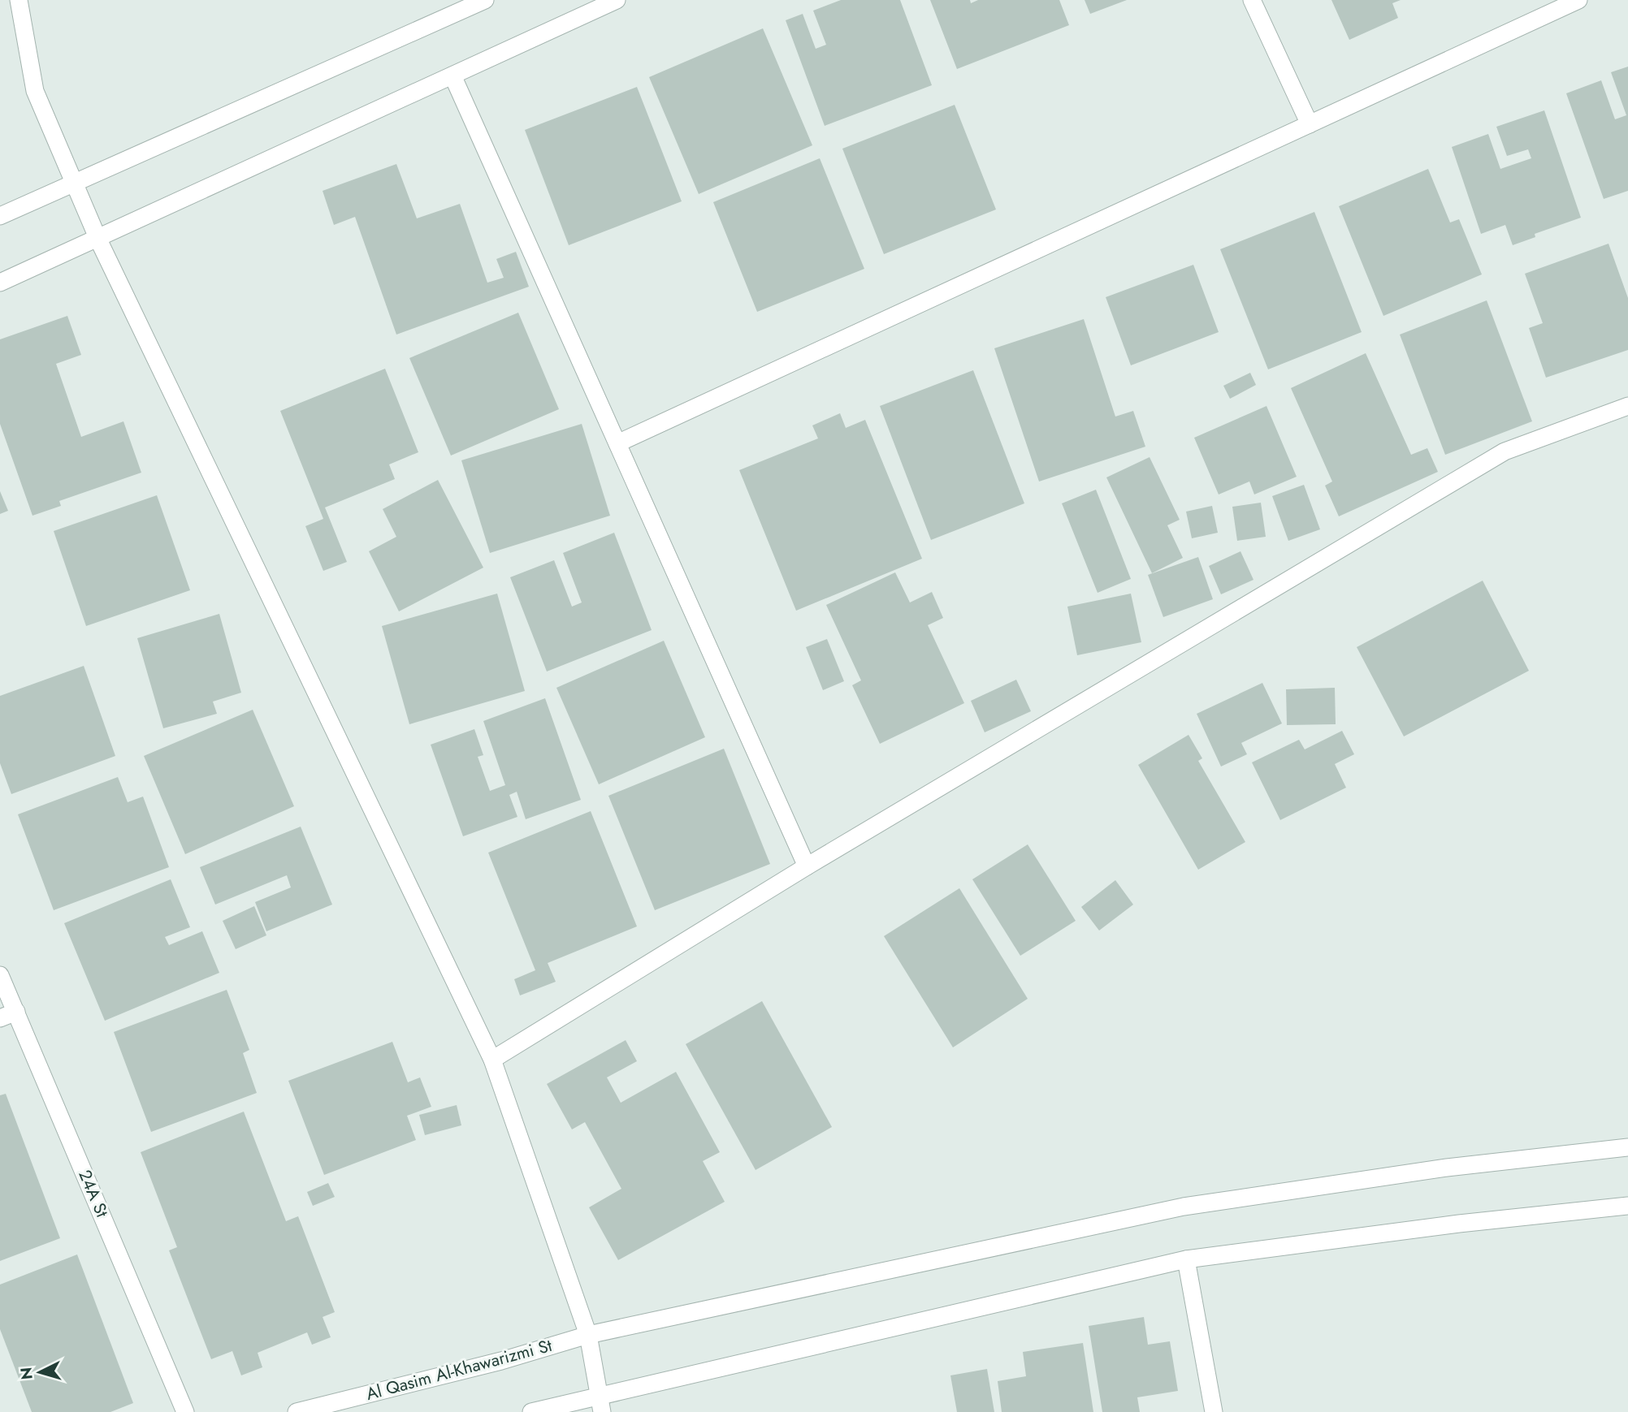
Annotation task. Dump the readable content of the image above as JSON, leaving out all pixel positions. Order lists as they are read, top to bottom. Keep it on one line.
{"streets":{"street":["24A St","Al Qasim Al-Khawarizmi St"]},"north":"left"}
